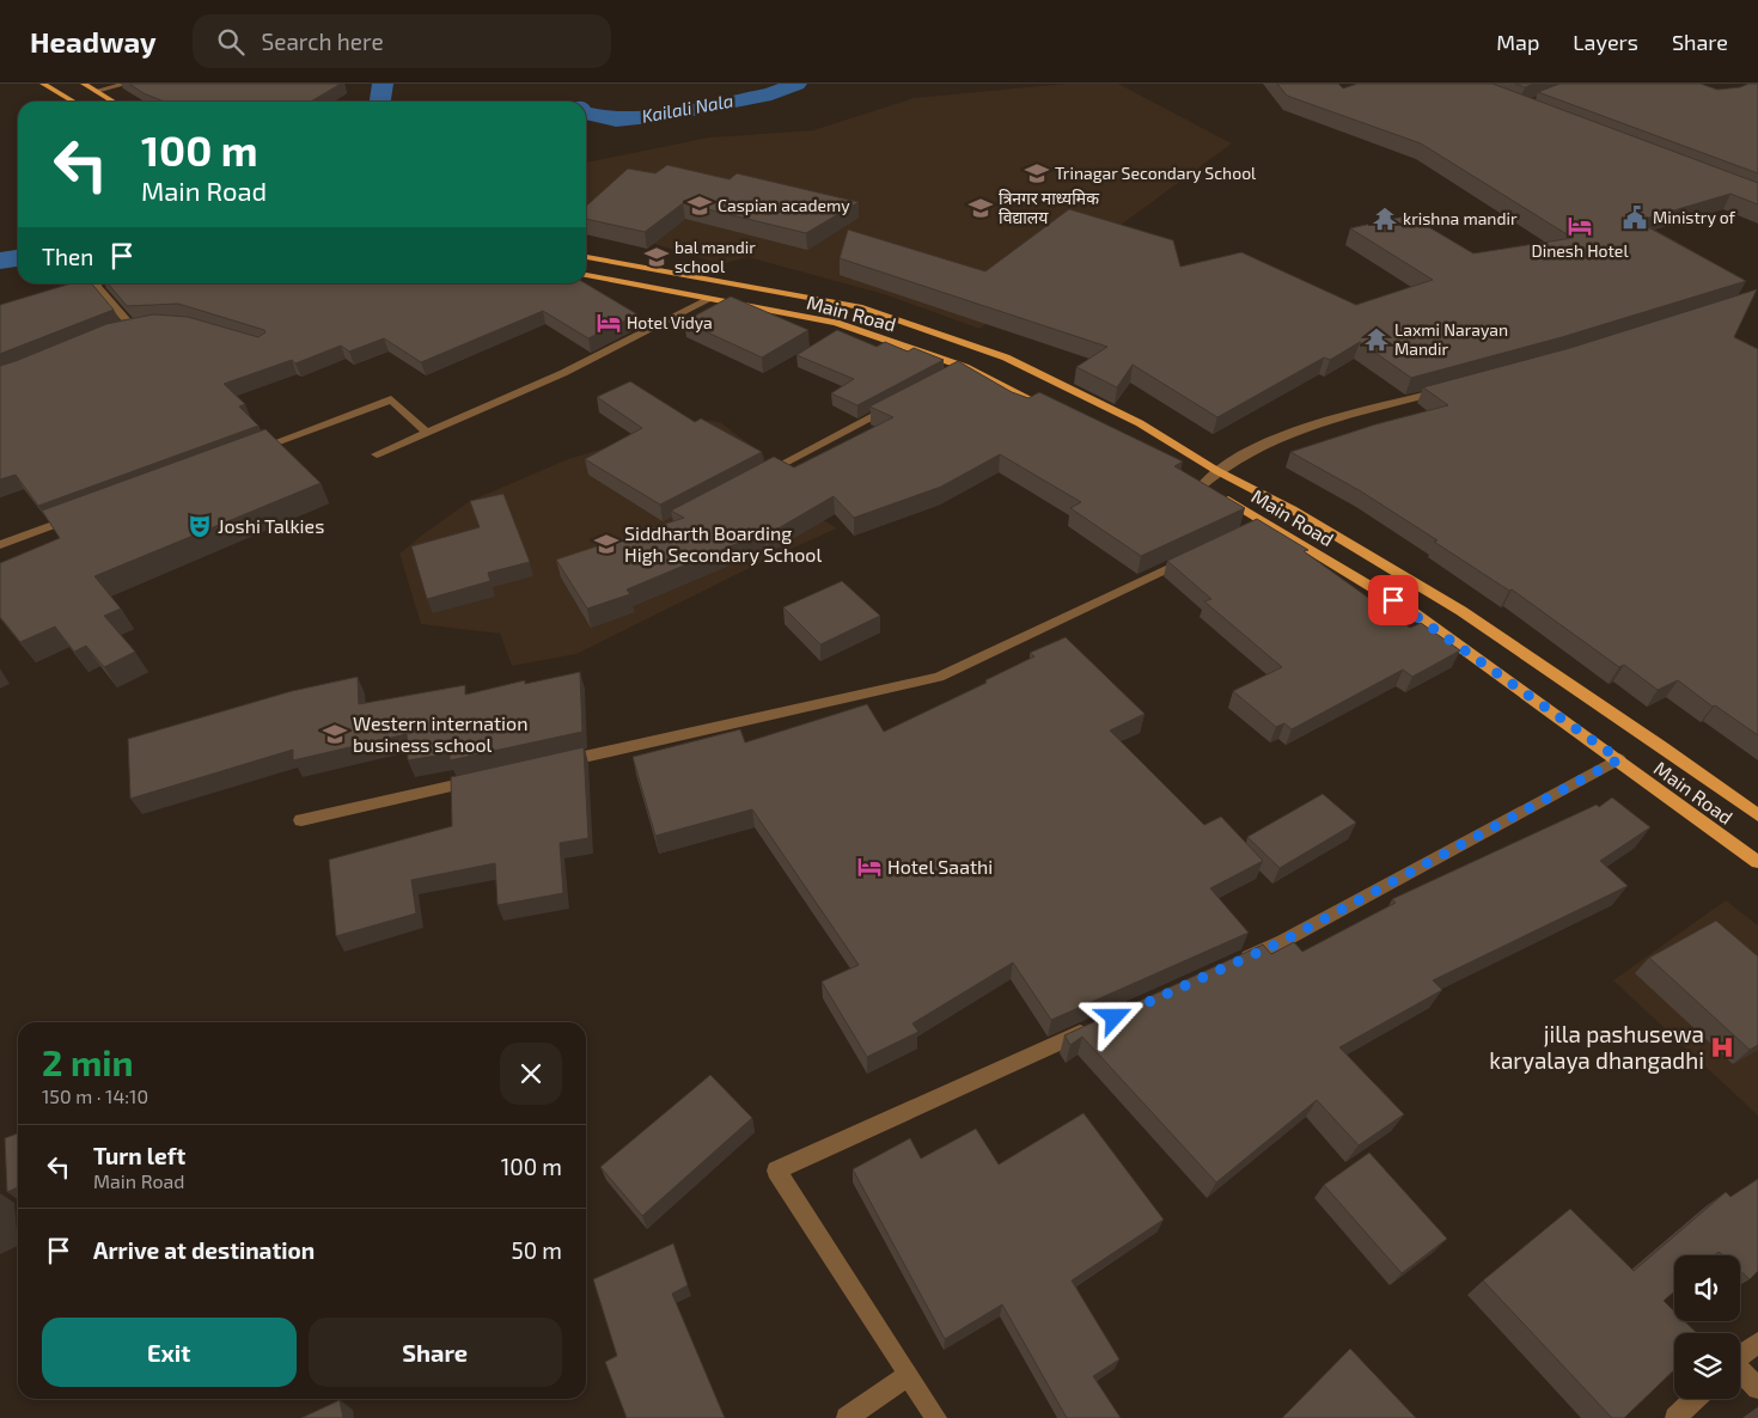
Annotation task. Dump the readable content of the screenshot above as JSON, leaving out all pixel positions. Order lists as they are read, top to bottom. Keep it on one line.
{"streets":{"main road":["Main Road"]},"water":["Kailali Nala"],"places":{"school or university":["Trinagar Secondary School","Caspian academy","त्रिनगर माध्यमिक विद्यालय","bal mandir school","Siddharth Boarding High Secondary School","Western internation business school"],"public building":["Ministry of"],"temple":["krishna mandir","Laxmi Narayan Mandir"],"hotel":["Dinesh Hotel","Hotel Vidya","Hotel Saathi"],"theatre":["Joshi Talkies"],"hospital":["jilla pashusewa karyalaya dhangadhi"]},"page":{"header":"Headway","search":"Search here","nav":["Map","Layers","Share"],"turn":["100 m","Main Road"],"then":"Then","heading":["2 min","150 m · 14:10"],"list":[{"name":"Turn left","note":"Main Road","value":"100 m"},{"name":"Arrive at destination","value":"50 m"}],"buttons":["Exit","Share"]}}
